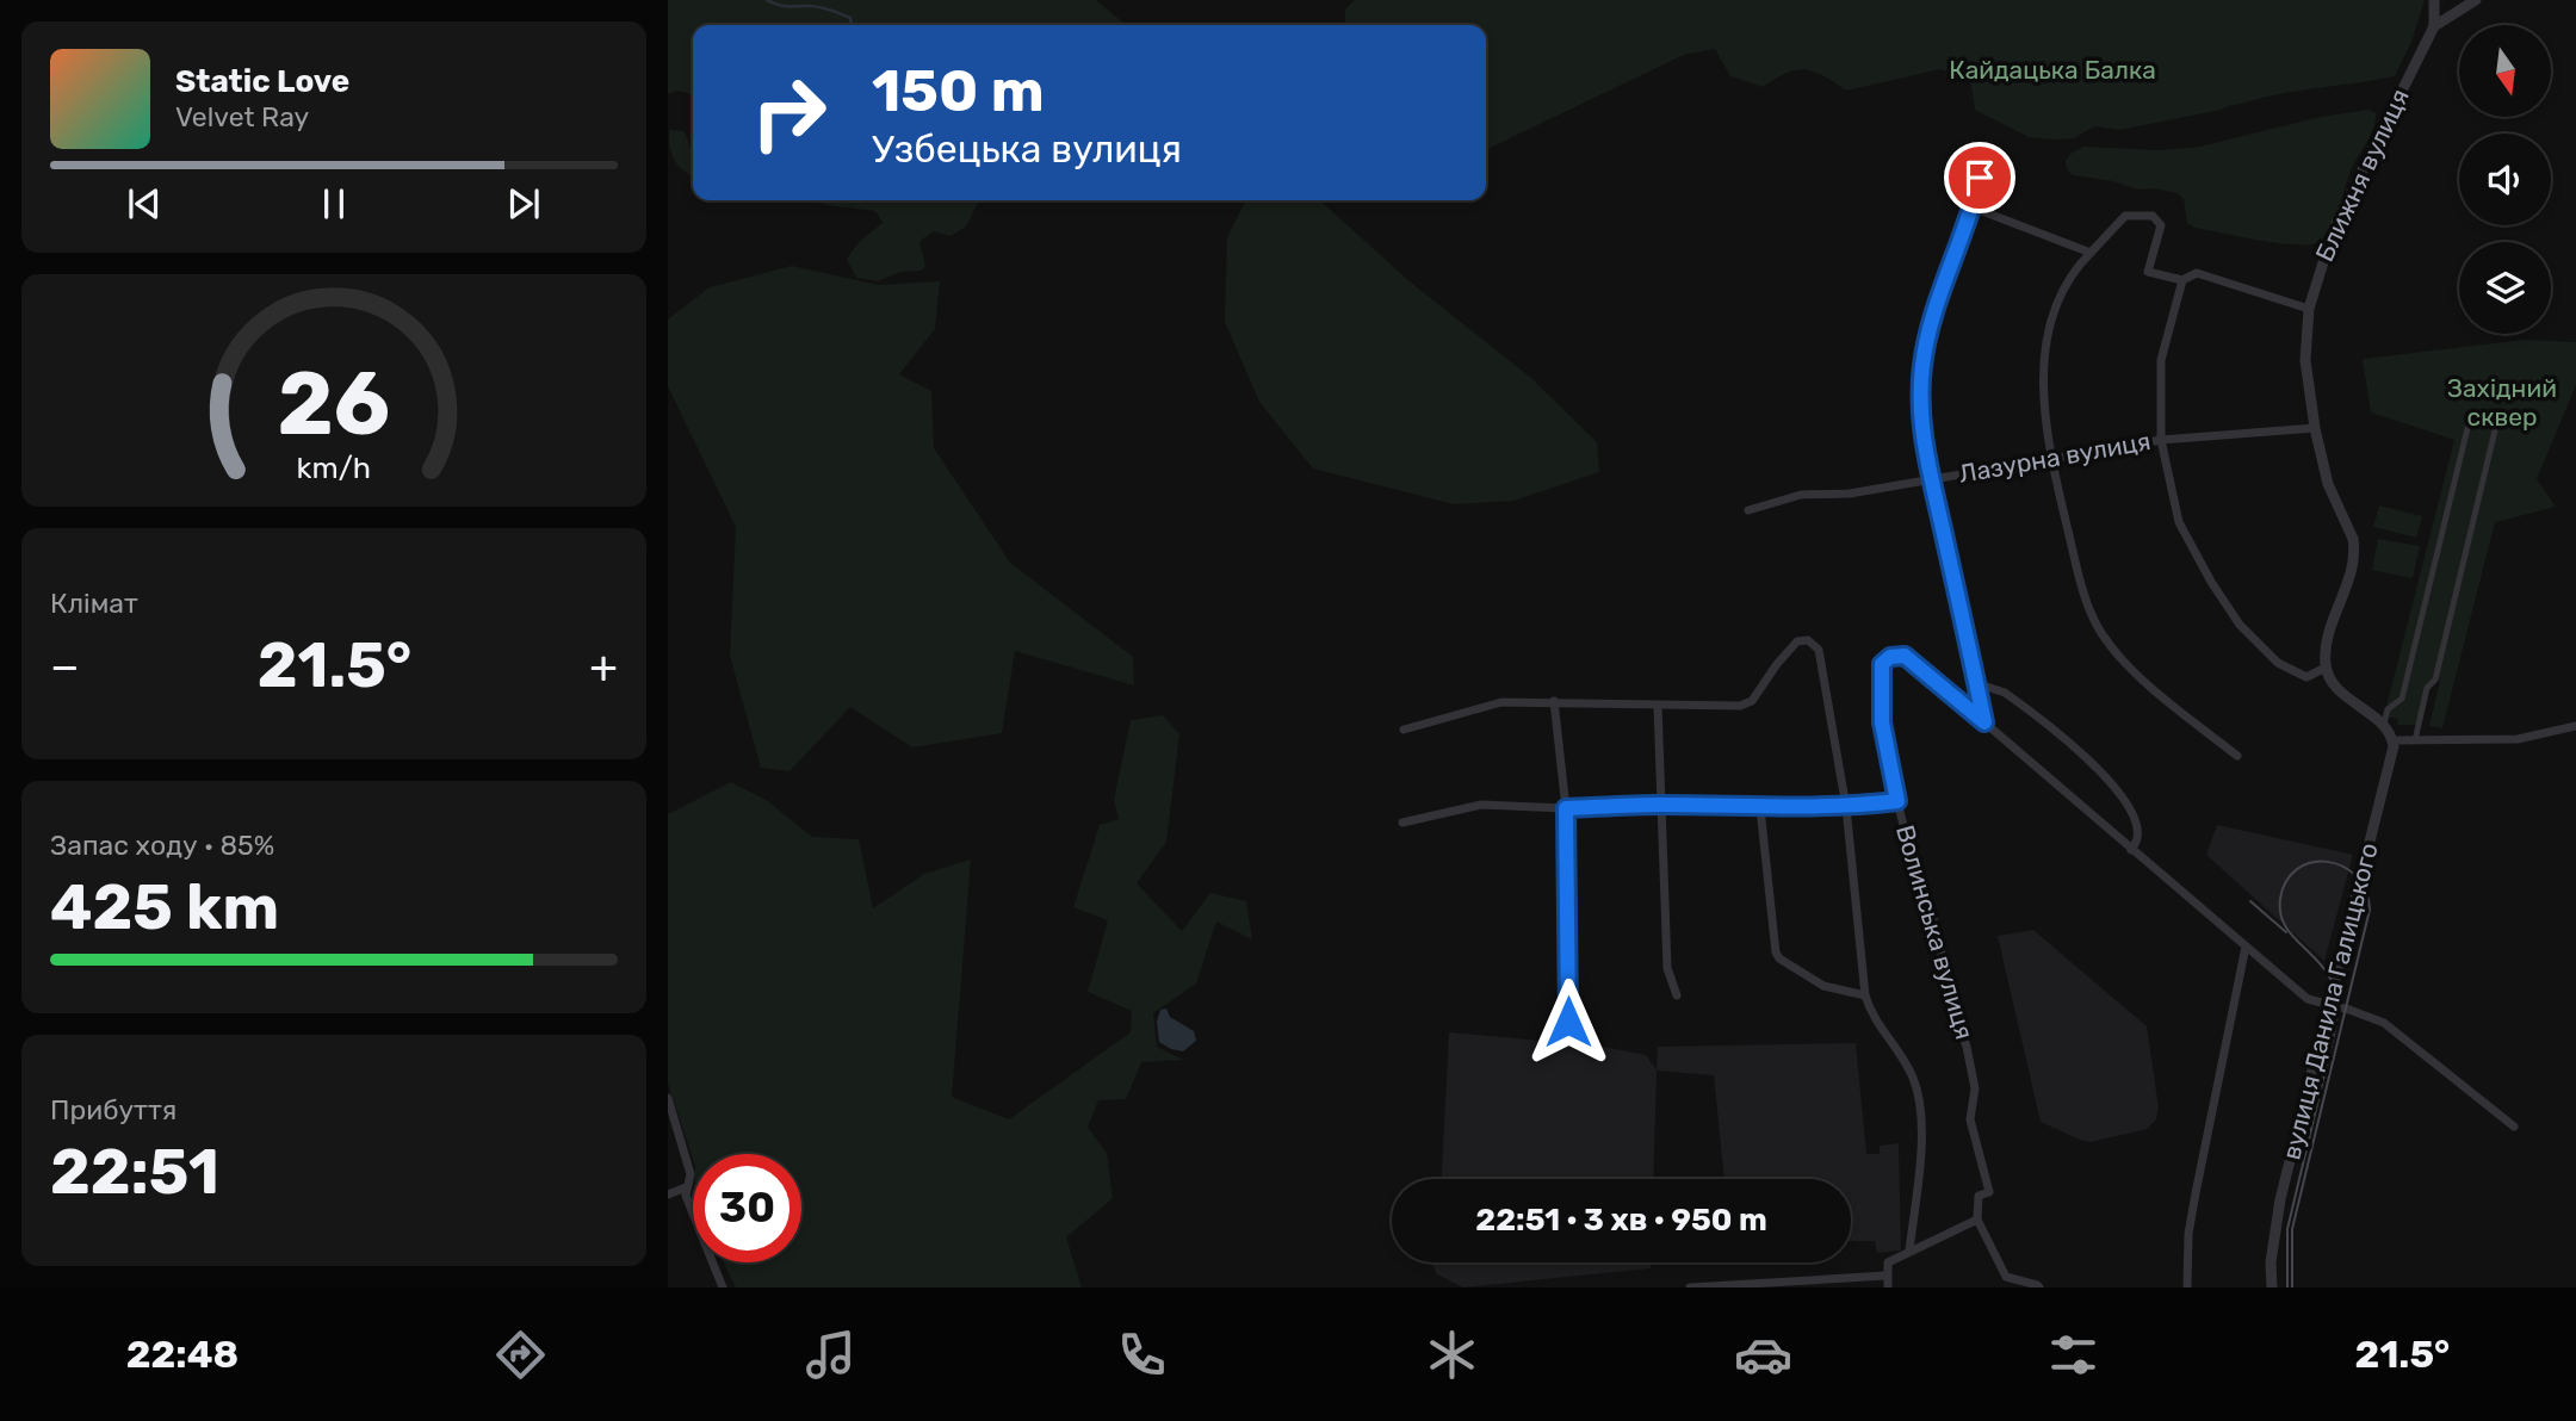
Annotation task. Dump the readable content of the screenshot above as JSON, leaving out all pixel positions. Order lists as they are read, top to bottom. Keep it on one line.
{"streets":{"street":["Ближня вулиця","Лазурна вулиця","Волинська вулиця","вулиця Данила Галицького"]},"crossings":[["Ближня вулиця","Лазурна вулиця"],["Волинська вулиця","вулиця Данила Галицького"]],"parks":["Кайдацька Балка","Західний сквер"],"north":"bottom","page":{"turn":["150 m","Узбецька вулиця"],"song":["Static Love","Velvet Ray"],"tile":["Клімат",["Запас ходу · 85%","425 km"],["Прибуття","22:51"]],"heat":["−","21.5°","+"],"limit":"30","trip":"22:51 · 3 хв · 950 m","tabs":["22:48","21.5°"],"gauge":["26","km/h"]}}
